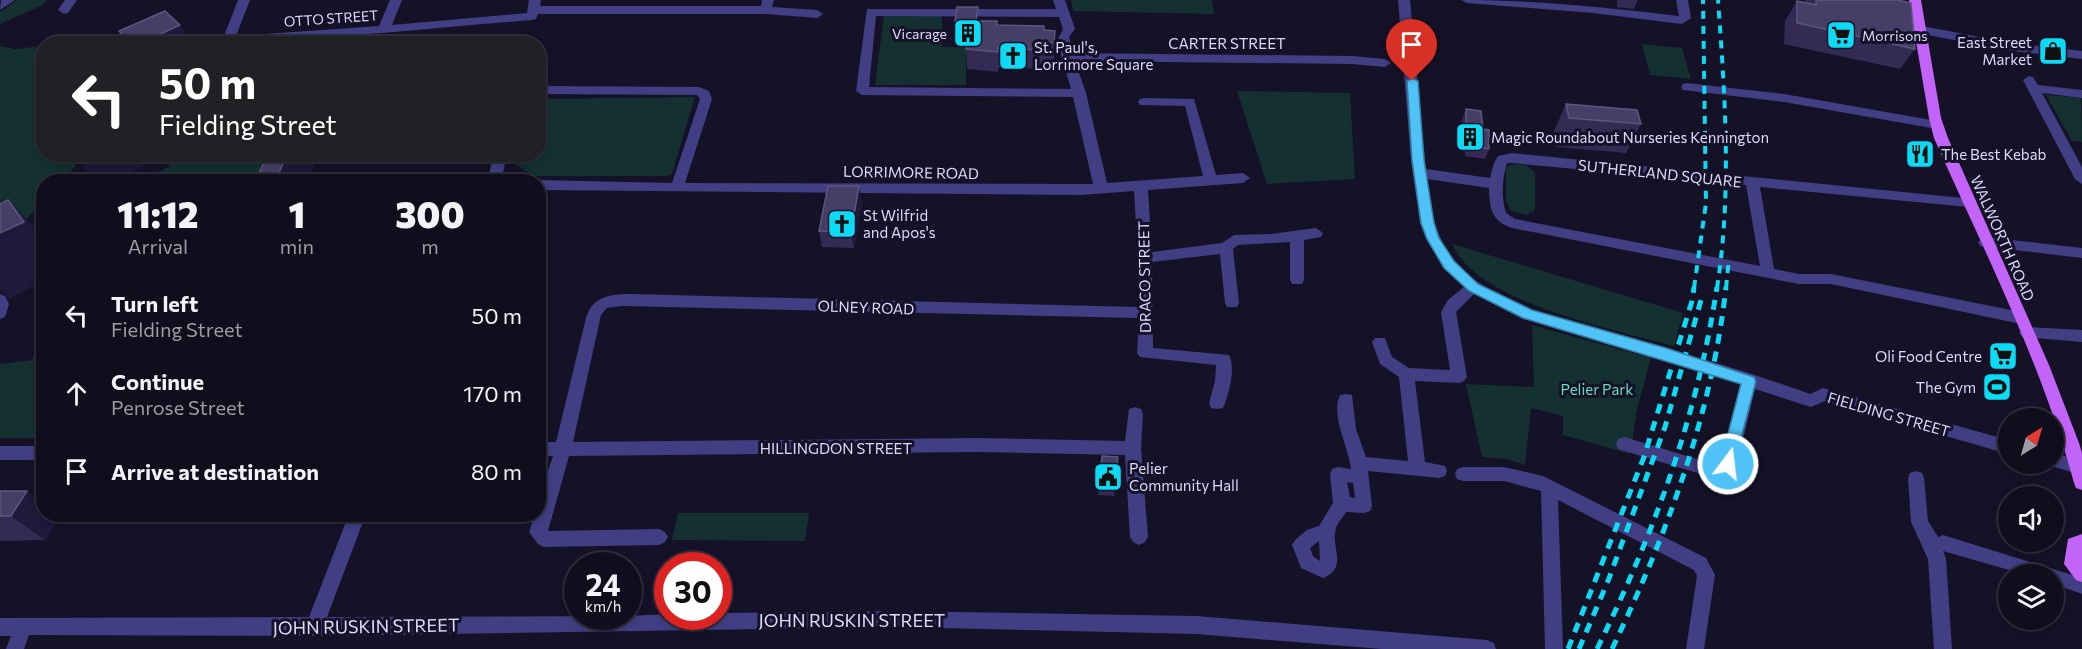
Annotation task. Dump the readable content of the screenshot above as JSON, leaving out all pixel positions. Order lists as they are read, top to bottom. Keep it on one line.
{"streets":{"main road":["WALWORTH ROAD"],"street":["OTTO STREET","CARTER STREET","LORRIMORE ROAD","SUTHERLAND SQUARE","DRACO STREET","OLNEY ROAD","FIELDING STREET","HILLINGDON STREET","JOHN RUSKIN STREET"]},"crossings":[["LORRIMORE ROAD","DRACO STREET"],["SUTHERLAND SQUARE","WALWORTH ROAD"],["DRACO STREET","OLNEY ROAD"],["OLNEY ROAD","HILLINGDON STREET"]],"parks":["Pelier Park"],"places":{"building":["Vicarage","Magic Roundabout Nurseries Kennington"],"supermarket":["Morrisons","Oli Food Centre"],"shop":["East Street Market"],"church":["St. Paul's, Lorrimore Square","St Wilfrid and Apos's"],"restaurant":["The Best Kebab"],"sports":["The Gym"],"public building":["Pelier Community Hall"]},"north":"top right","page":{"turn":["50 m","Fielding Street"],"eta":["11:12","Arrival","1","min","300","m"],"list":[{"name":"Turn left","note":"Fielding Street","value":"50 m"},{"name":"Continue","note":"Penrose Street","value":"170 m"},{"name":"Arrive at destination","value":"80 m"}],"speed":"24 km/h","limit":"30"}}
